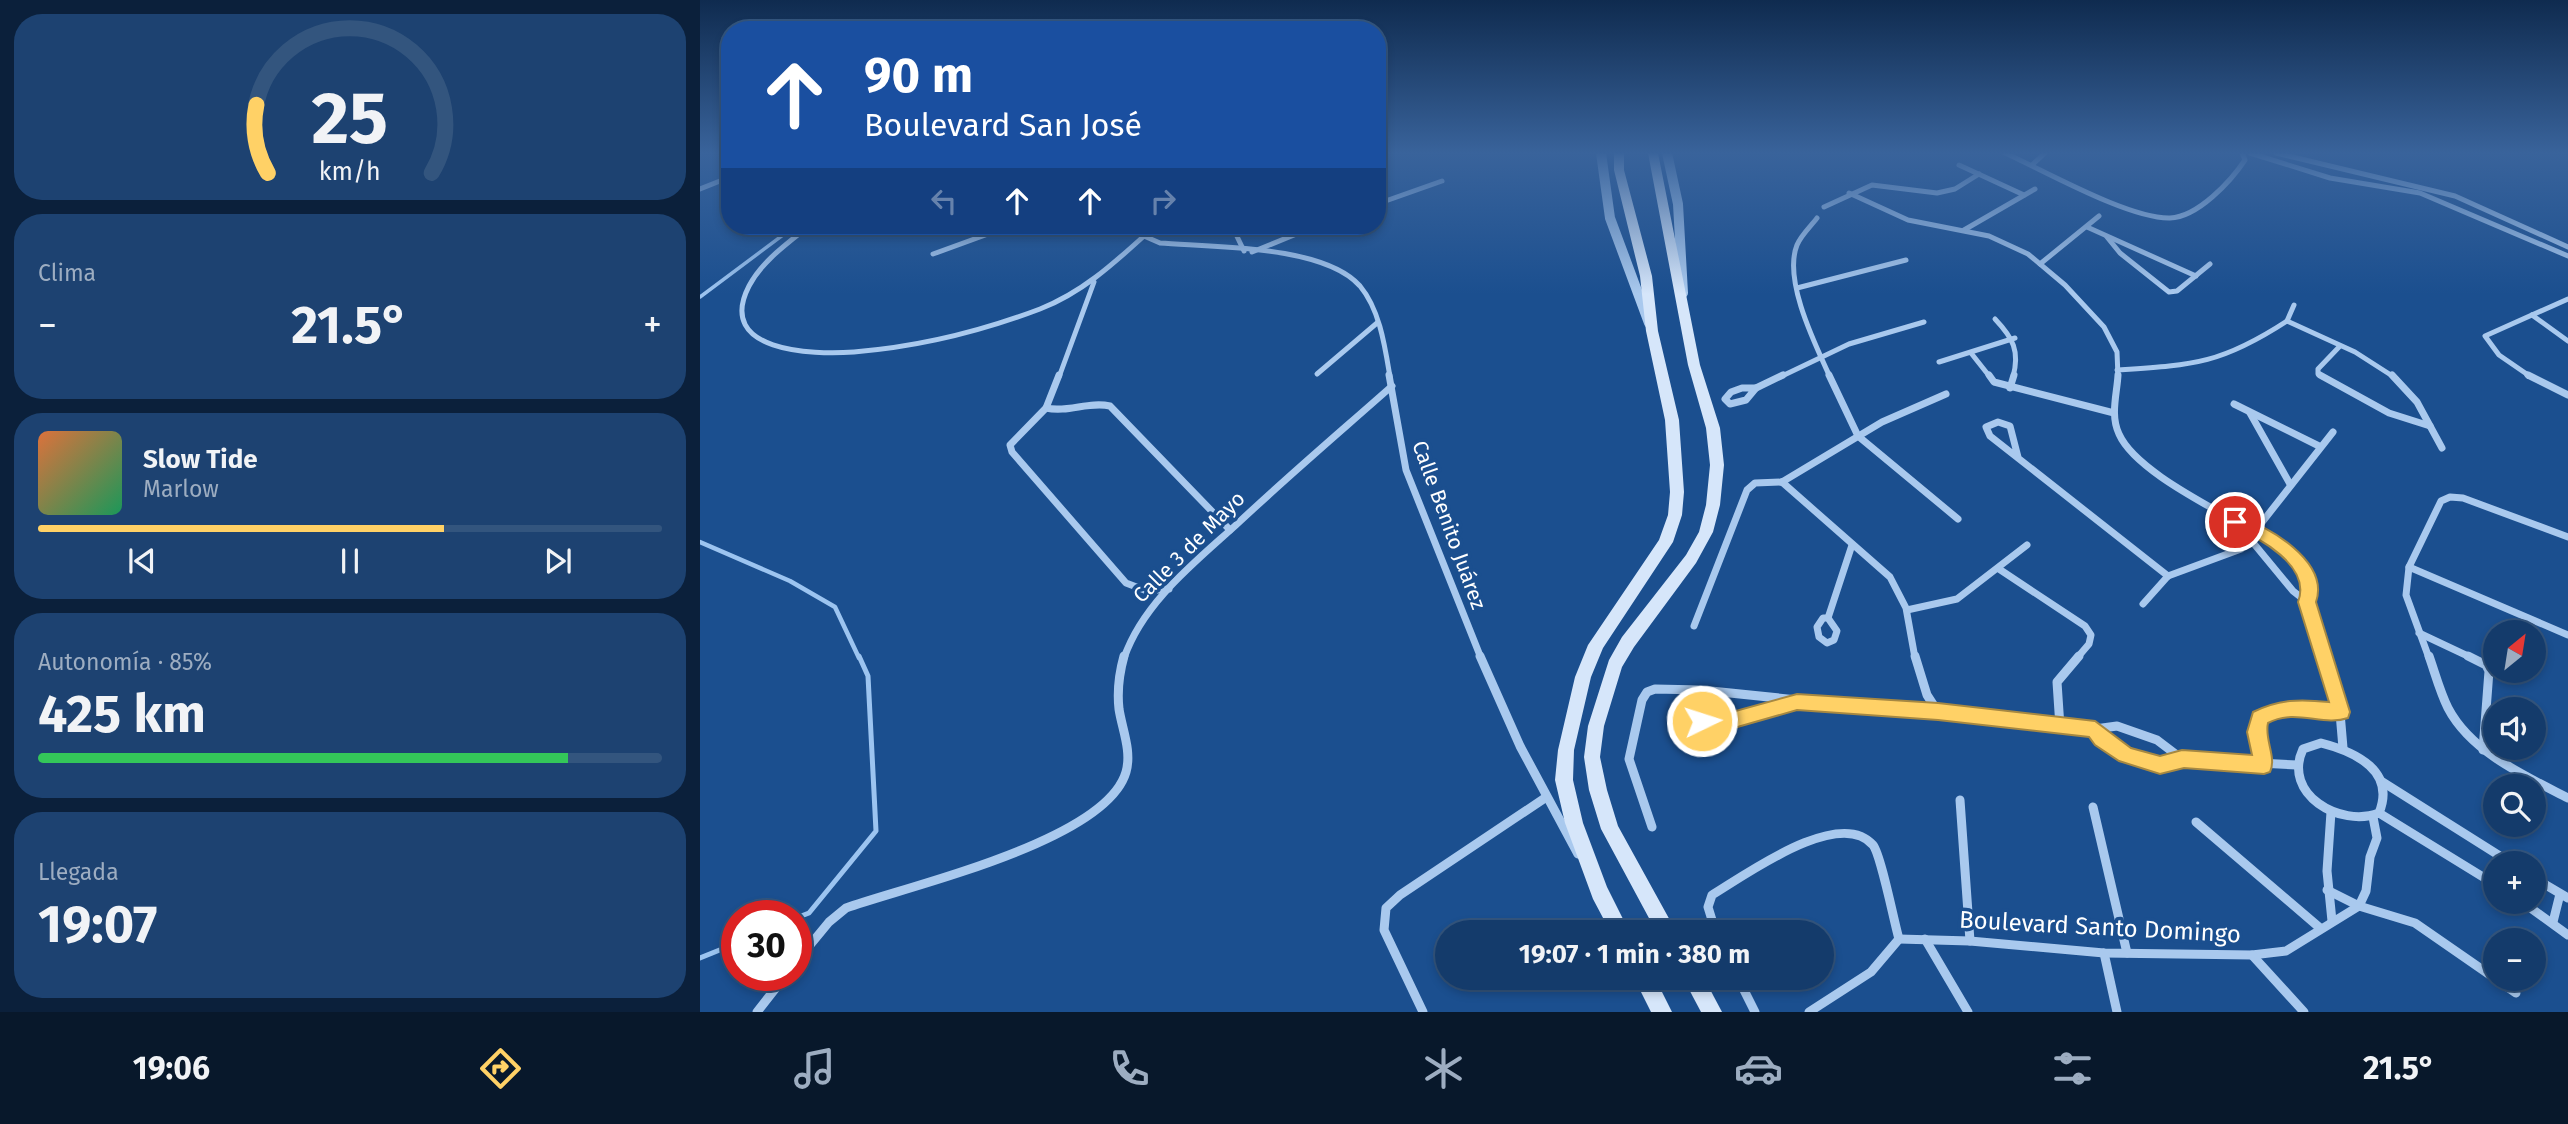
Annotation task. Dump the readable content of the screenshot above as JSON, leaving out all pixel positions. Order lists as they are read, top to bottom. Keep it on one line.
{"streets":{"street":["Calle Benito Juárez","Calle 3 de Mayo","Boulevard Santo Domingo"]},"crossings":[["Calle Benito Juárez","Calle 3 de Mayo"]],"north":"top right","page":{"turn":["90 m","Boulevard San José"],"tile":["Clima",["Autonomía · 85%","425 km"],["Llegada","19:07"]],"heat":["−","21.5°","+"],"song":["Slow Tide","Marlow"],"map_buttons":["+","−"],"limit":"30","trip":"19:07 · 1 min · 380 m","tabs":["19:06","21.5°"],"gauge":["25","km/h"]}}
